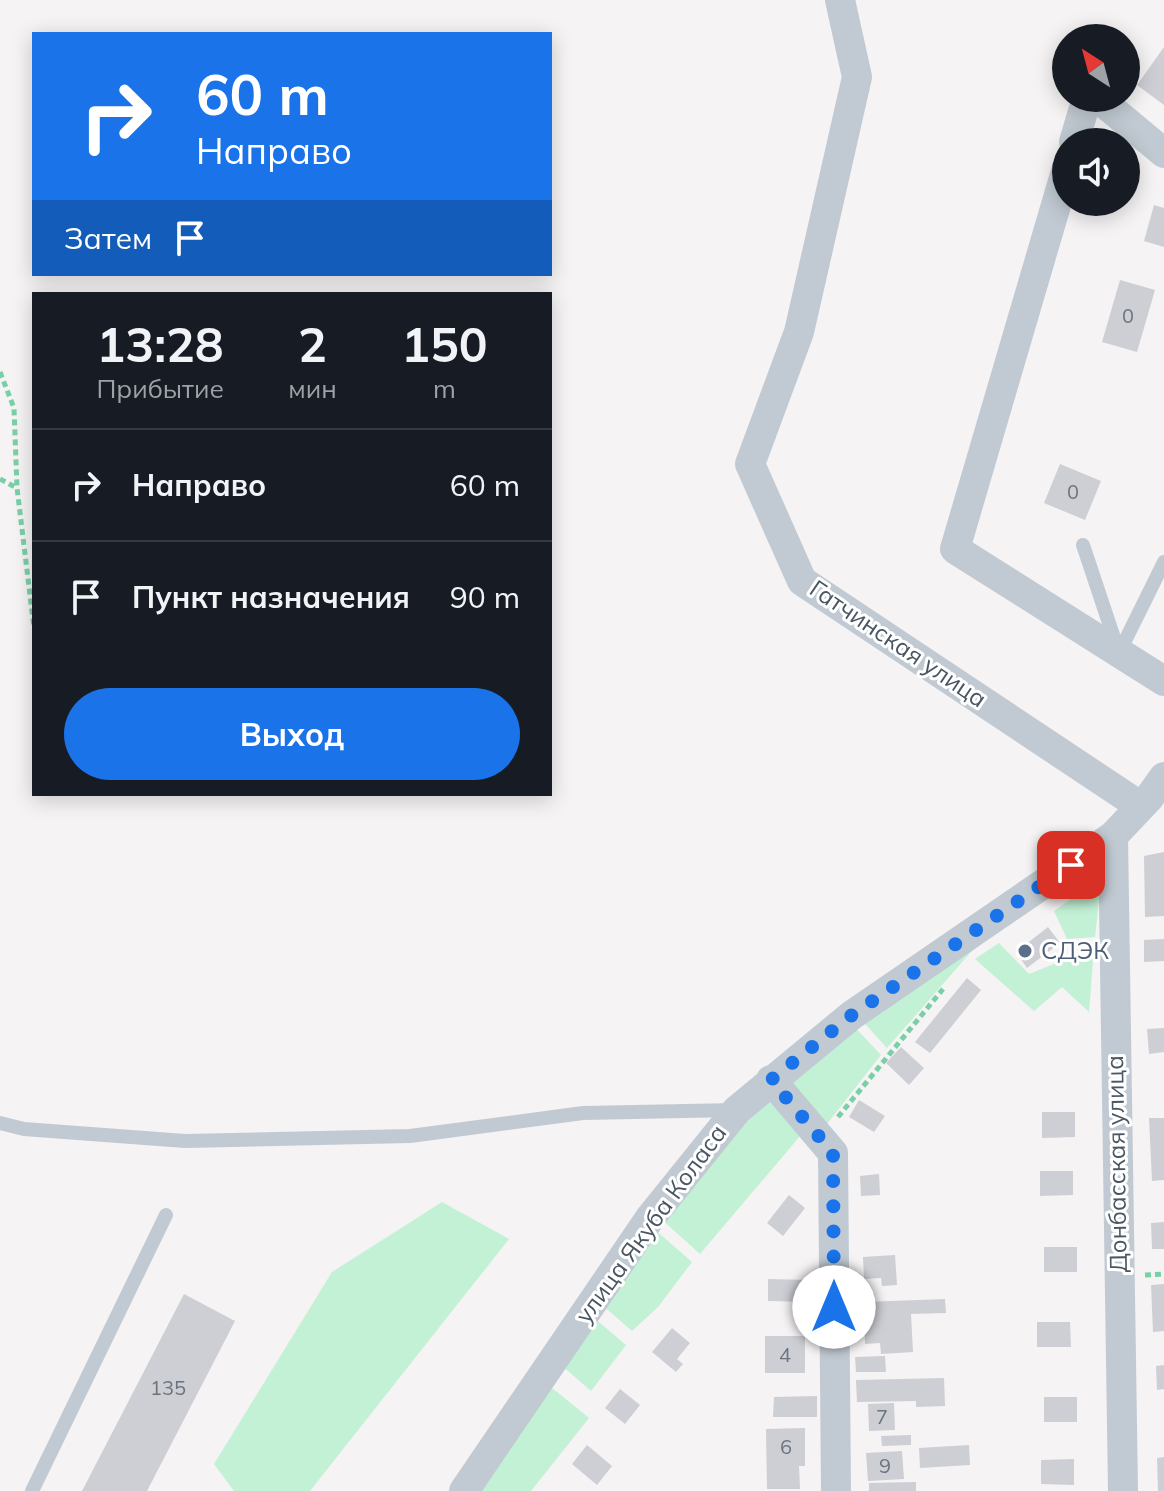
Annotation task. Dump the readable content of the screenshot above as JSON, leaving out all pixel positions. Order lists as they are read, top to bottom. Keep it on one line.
{"streets":{"street":["Гатчинская улица","Донбасская улица","улица Якуба Коласа"]},"crossings":[["Гатчинская улица","улица Якуба Коласа"],["Донбасская улица","улица Якуба Коласа"]],"places":["СДЭК"],"house_numbers":["0","0","4","135","7","6","9"],"north":"top left","page":{"turn":["60 m","Направо"],"then":"Затем","eta":["13:28","Прибытие","2","мин","150","m"],"list":[{"name":"Направо","value":"60 m"},{"name":"Пункт назначения","value":"90 m"}],"buttons":"Выход"}}
